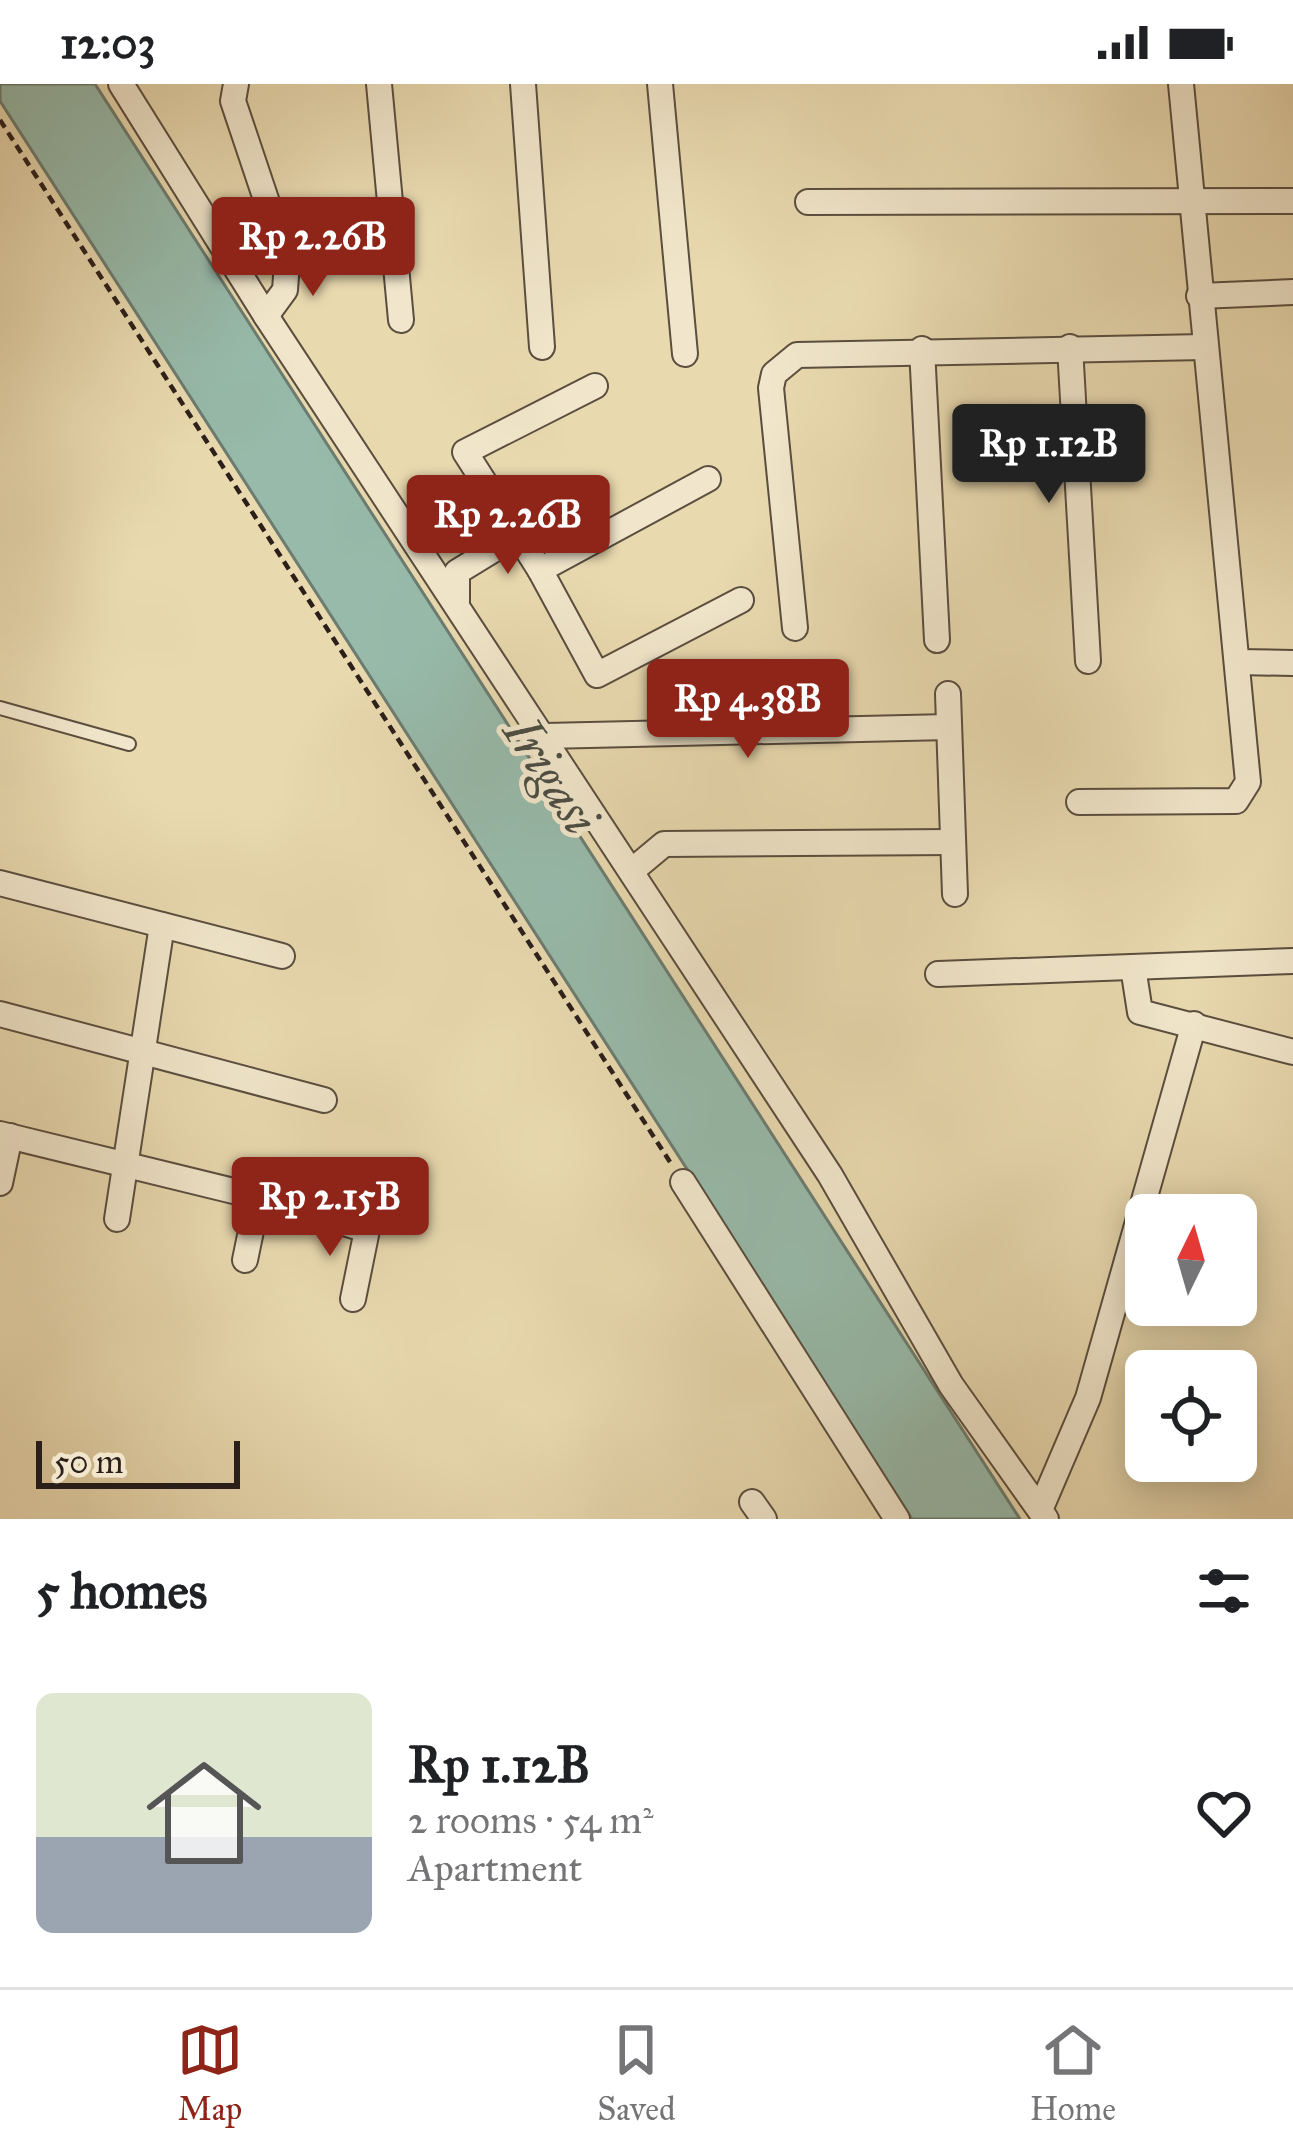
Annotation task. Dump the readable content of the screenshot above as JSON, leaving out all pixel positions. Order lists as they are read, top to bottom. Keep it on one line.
{"water":["Irigasi"],"scale_bar":"50 m","north":"top","page":{"status":"12:03","price":["Rp 2.26B","Rp 1.12B","Rp 2.26B","Rp 4.38B","Rp 2.15B"],"scale":"50 m","heading":"5 homes","list":[{"name":"Rp 1.12B","note":"2 rooms · 54 m² · Apartment"}],"tabs":["Map","Saved","Home"]}}
